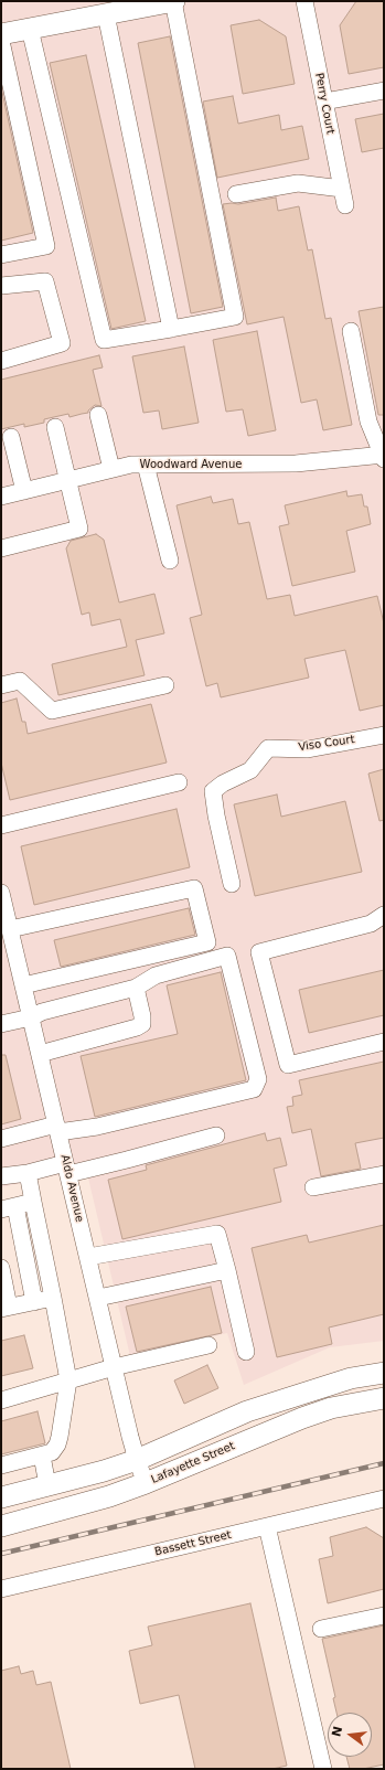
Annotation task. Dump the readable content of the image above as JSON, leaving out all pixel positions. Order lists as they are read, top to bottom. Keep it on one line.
{"streets":{"main road":["Lafayette Street"],"street":["Perry Court","Woodward Avenue","Viso Court","Aldo Avenue","Bassett Street"]},"crossings":[["Aldo Avenue","Lafayette Street"]],"north":"left"}
